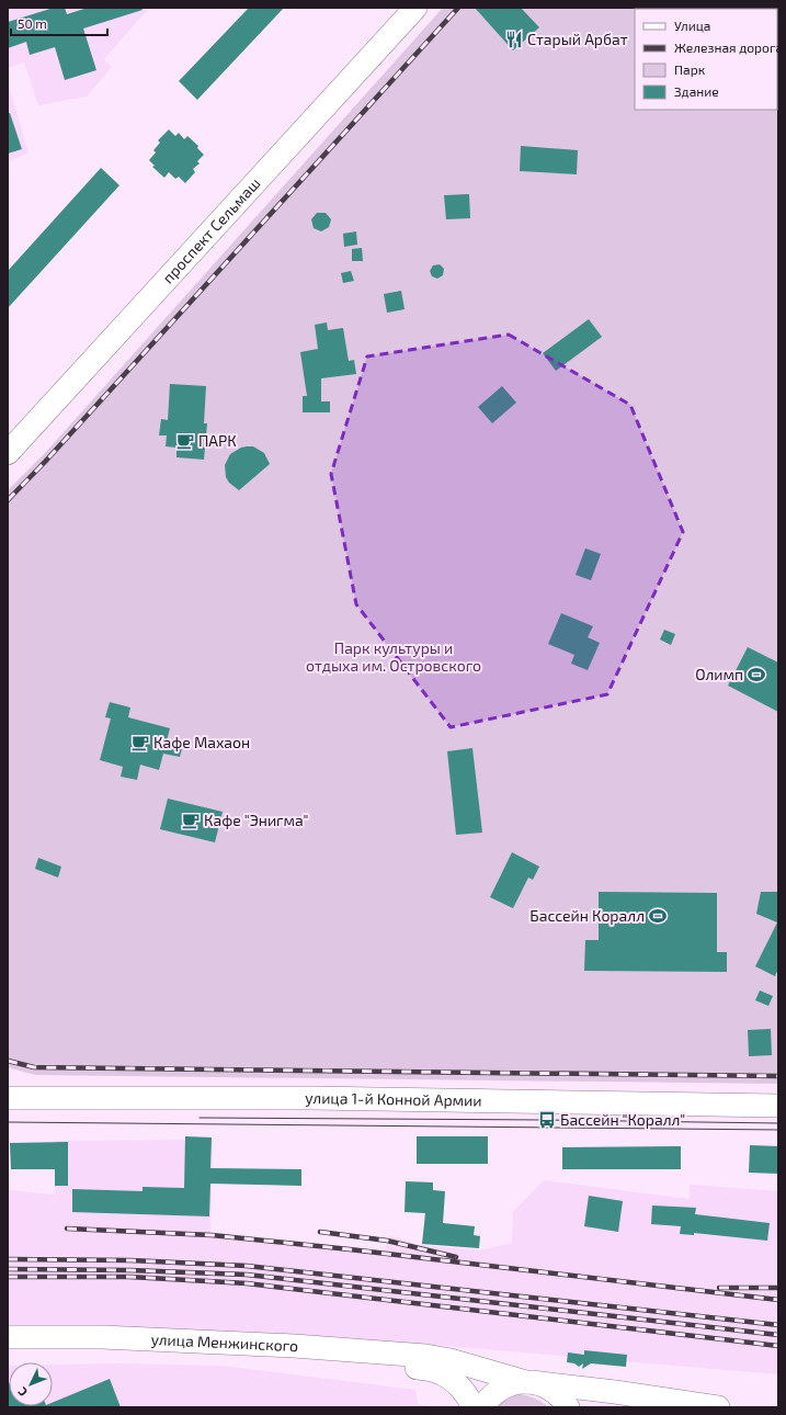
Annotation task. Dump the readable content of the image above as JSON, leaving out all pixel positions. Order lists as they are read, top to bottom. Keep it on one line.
{"streets":{"main road":["проспект Сельмаш","улица 1-й Конной Армии","улица Менжинского"]},"parks":["Парк культуры и отдыха им. Островского"],"places":{"restaurant":["Старый Арбат"],"cafe":["ПАРК","Кафе Махаон","Кафе \"Энигма\""],"sports":["Олимп","Бассейн Коралл"],"bus stop":["Бассейн \"Коралл\""]},"legend":["Улица","Железная дорога","Парк","Здание"],"scale_bar":"50 m","north":"bottom left"}
